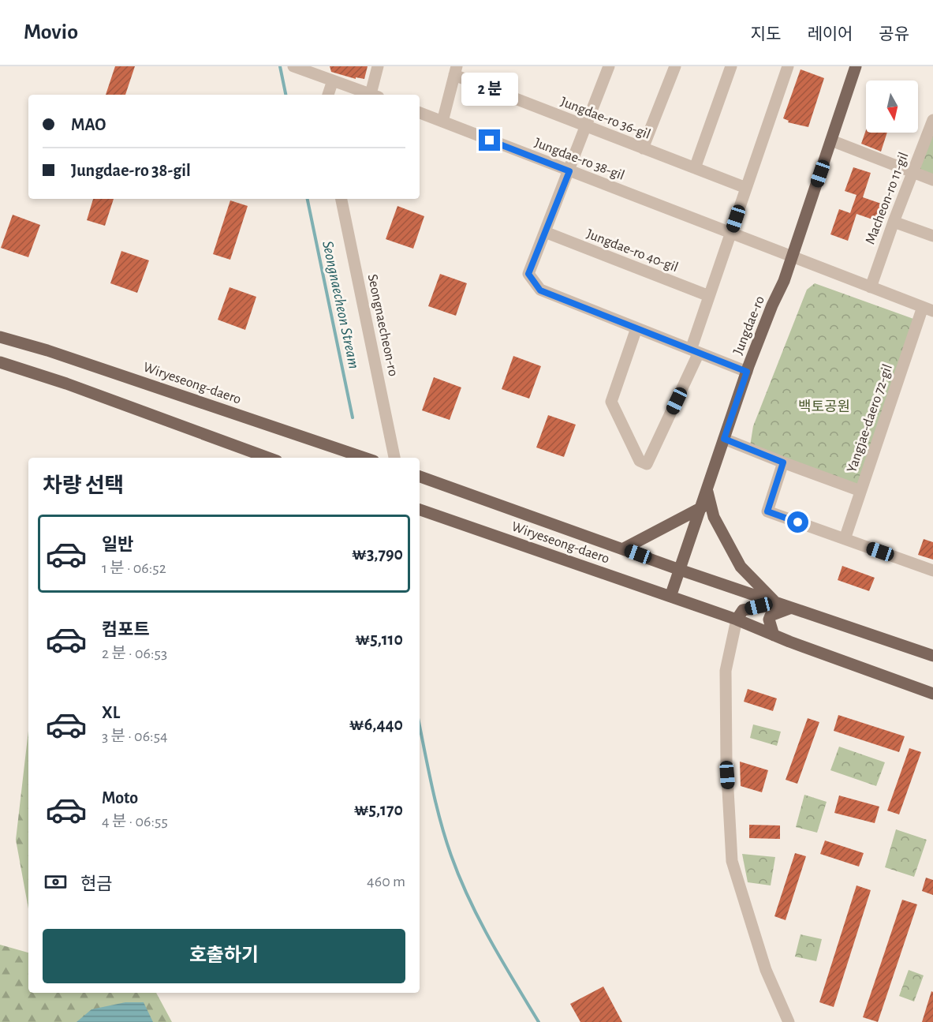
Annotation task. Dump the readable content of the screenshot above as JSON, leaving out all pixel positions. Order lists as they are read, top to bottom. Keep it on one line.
{"streets":{"main road":["Jungdae-ro","Wiryeseong-daero"],"street":["Jungdae-ro 36-gil","Jungdae-ro 38-gil","Macheon-ro 11-gil","Jungdae-ro 40-gil","Seongnaecheon-ro","Yangjae-daero 72-gil"]},"crossings":[["Jungdae-ro 38-gil","Jungdae-ro"],["Jungdae-ro 38-gil","Yangjae-daero 72-gil"],["Macheon-ro 11-gil","Yangjae-daero 72-gil"],["Jungdae-ro","Wiryeseong-daero"],["Jungdae-ro","Yangjae-daero 72-gil"]],"water":["Seongnaecheon Stream"],"parks":["백토공원"],"north":"bottom","page":{"header":"Movio","nav":["지도","레이어","공유"],"bubble":"2 분","banner":["MAO","Jungdae-ro 38-gil"],"heading":"차량 선택","list":[{"name":"일반","note":"1 분 · 06:52","value":"₩3,790"},{"name":"컴포트","note":"2 분 · 06:53","value":"₩5,110"},{"name":"XL","note":"3 분 · 06:54","value":"₩6,440"},{"name":"Moto","note":"4 분 · 06:55","value":"₩5,170"}],"pay":["현금","460 m"],"buttons":"호출하기"}}
